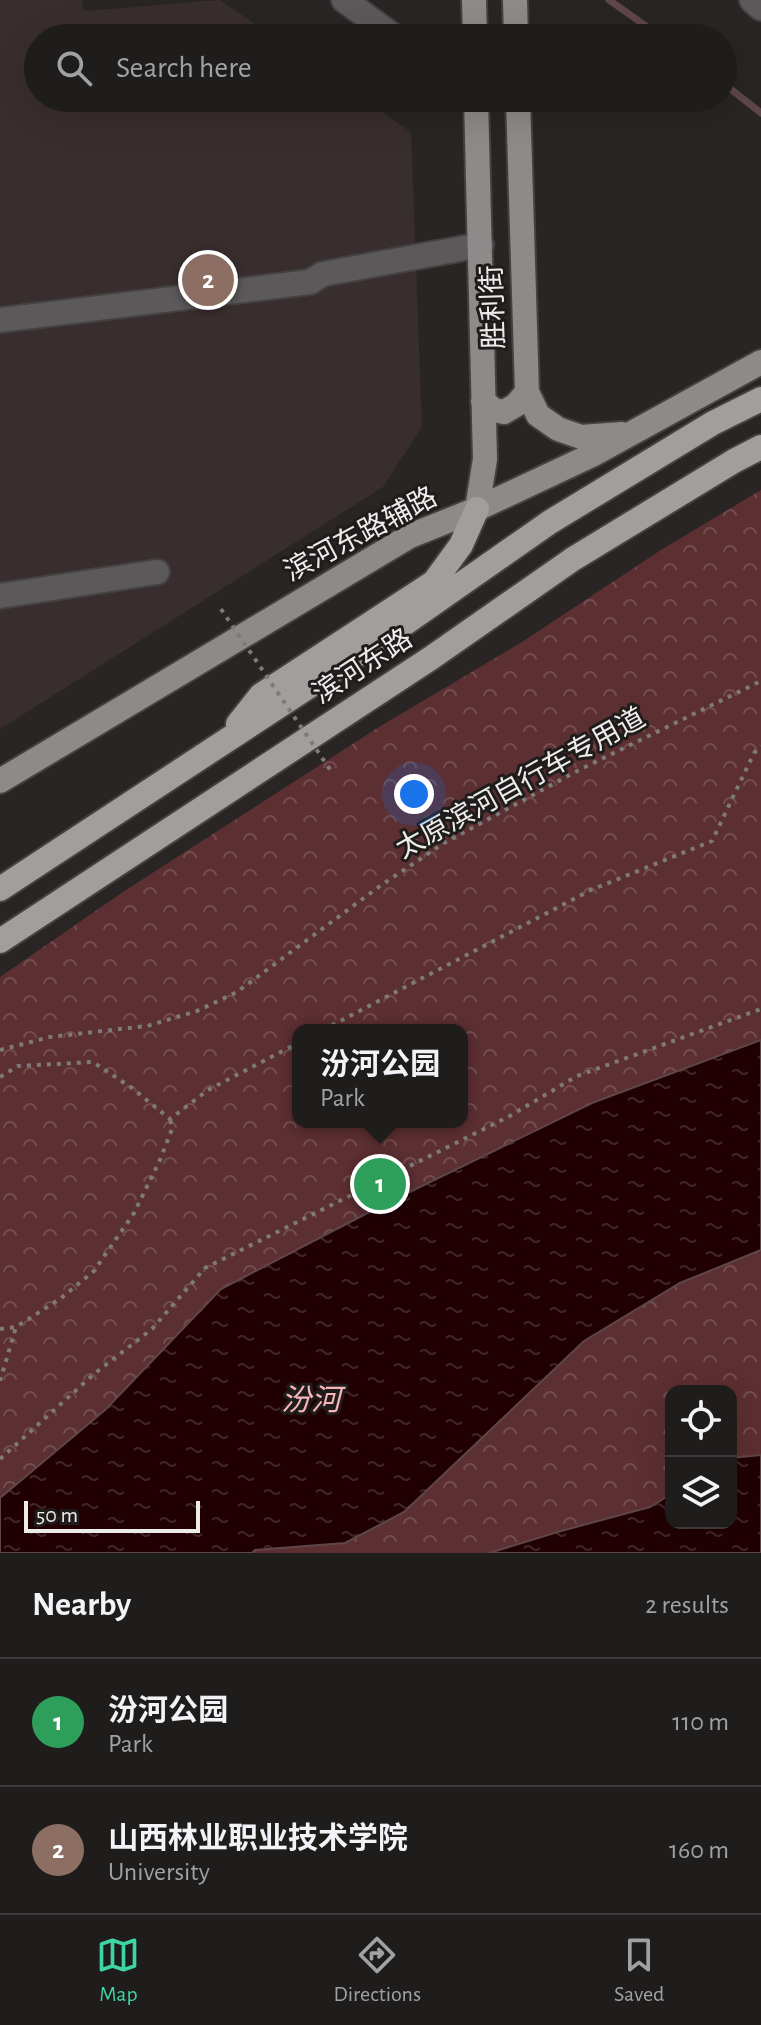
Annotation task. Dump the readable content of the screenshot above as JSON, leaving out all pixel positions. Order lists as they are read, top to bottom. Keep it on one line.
{"streets":{"highway":["滨河东路"],"main road":["胜利街","滨河东路辅路"],"path":["太原滨河自行车专用道"]},"crossings":[["胜利街","滨河东路辅路"]],"water":["汾河"],"scale_bar":"50 m","page":{"search":"Search here","pins":["2","1"],"popup":["汾河公园","Park"],"scale":"50 m","heading":["Nearby","2 results"],"list":[{"mark":"1","name":"汾河公园","note":"Park","value":"110 m"},{"mark":"2","name":"山西林业职业技术学院","note":"University","value":"160 m"}],"nav":["Map","Directions","Saved"]}}
